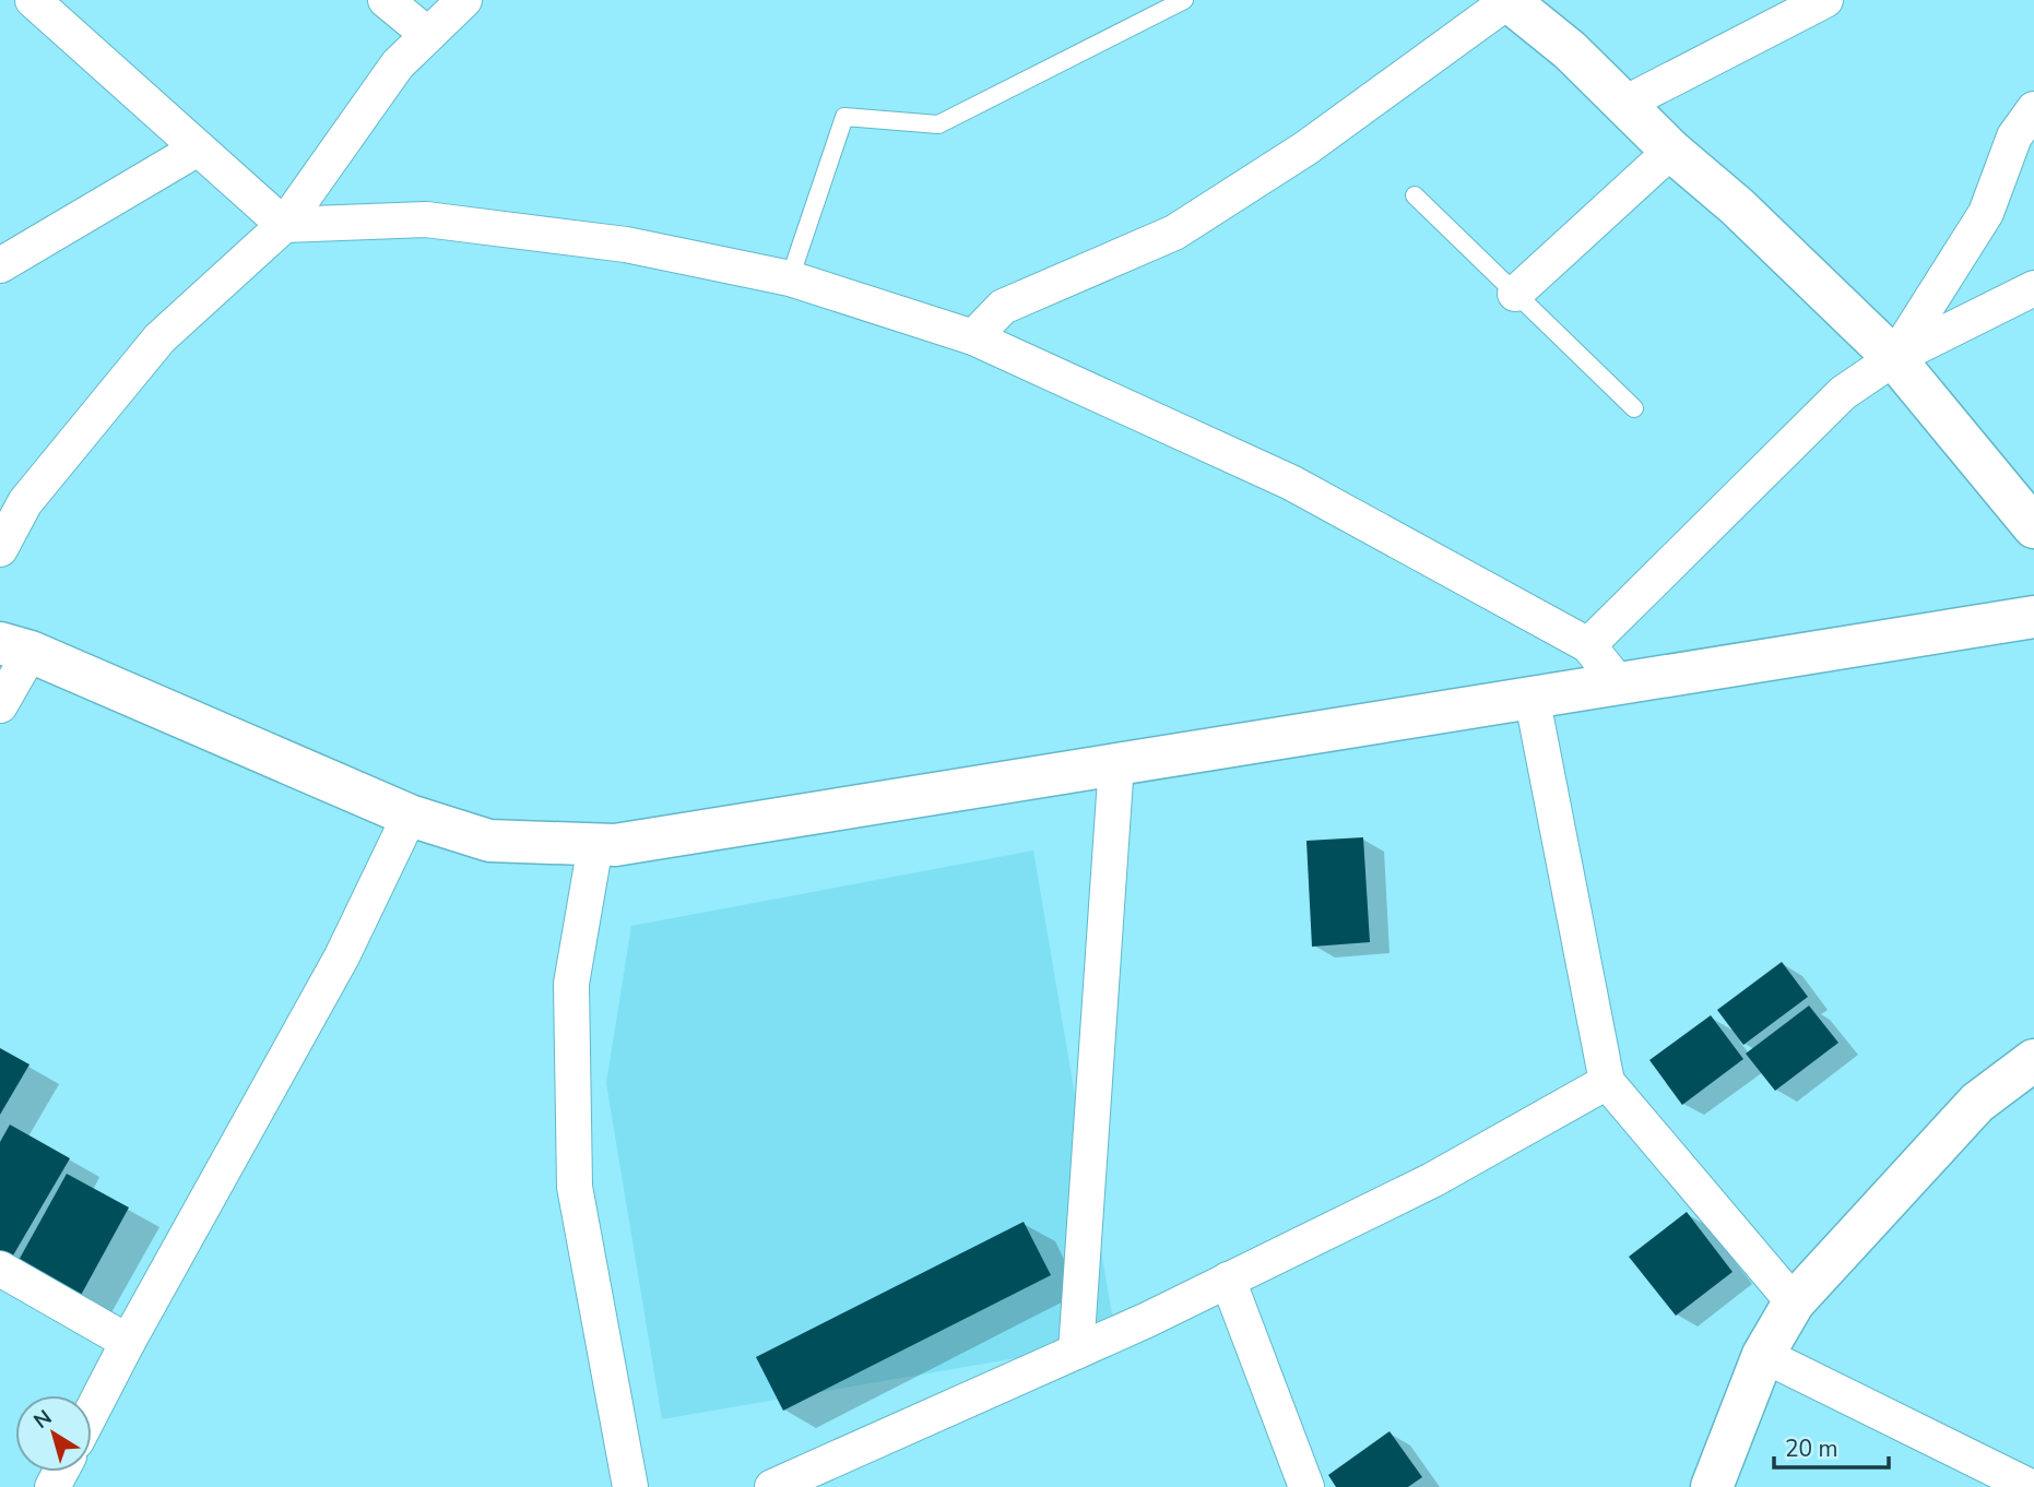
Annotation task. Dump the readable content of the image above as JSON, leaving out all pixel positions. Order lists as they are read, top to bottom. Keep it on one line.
{"scale_bar":"20 m","north":"top left"}
